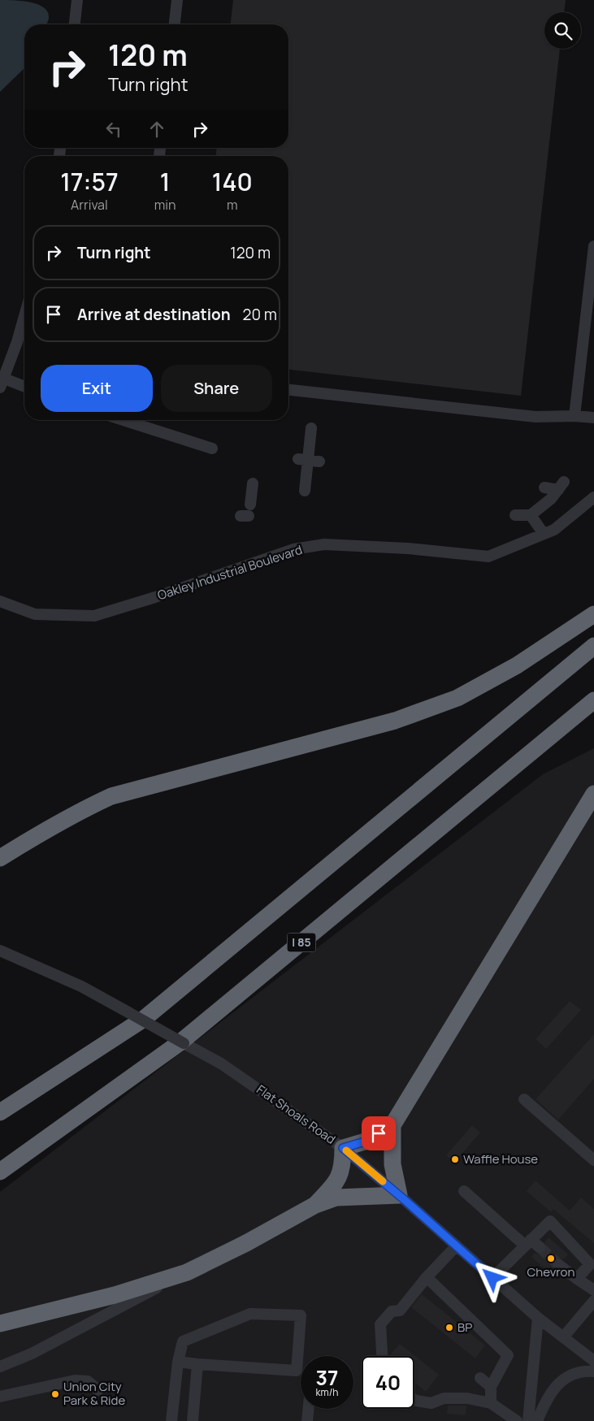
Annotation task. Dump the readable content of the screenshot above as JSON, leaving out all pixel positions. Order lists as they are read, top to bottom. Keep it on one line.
{"streets":{"highway":["I 85"],"street":["Oakley Industrial Boulevard","Flat Shoals Road"]},"places":["Waffle House","Chevron","BP","Union City Park & Ride"],"page":{"turn":["120 m","Turn right"],"eta":["17:57","Arrival","1","min","140","m"],"list":[{"name":"Turn right","value":"120 m"},{"name":"Arrive at destination","value":"20 m"}],"buttons":["Exit","Share"],"speed":"37 km/h","limit":"40"}}
